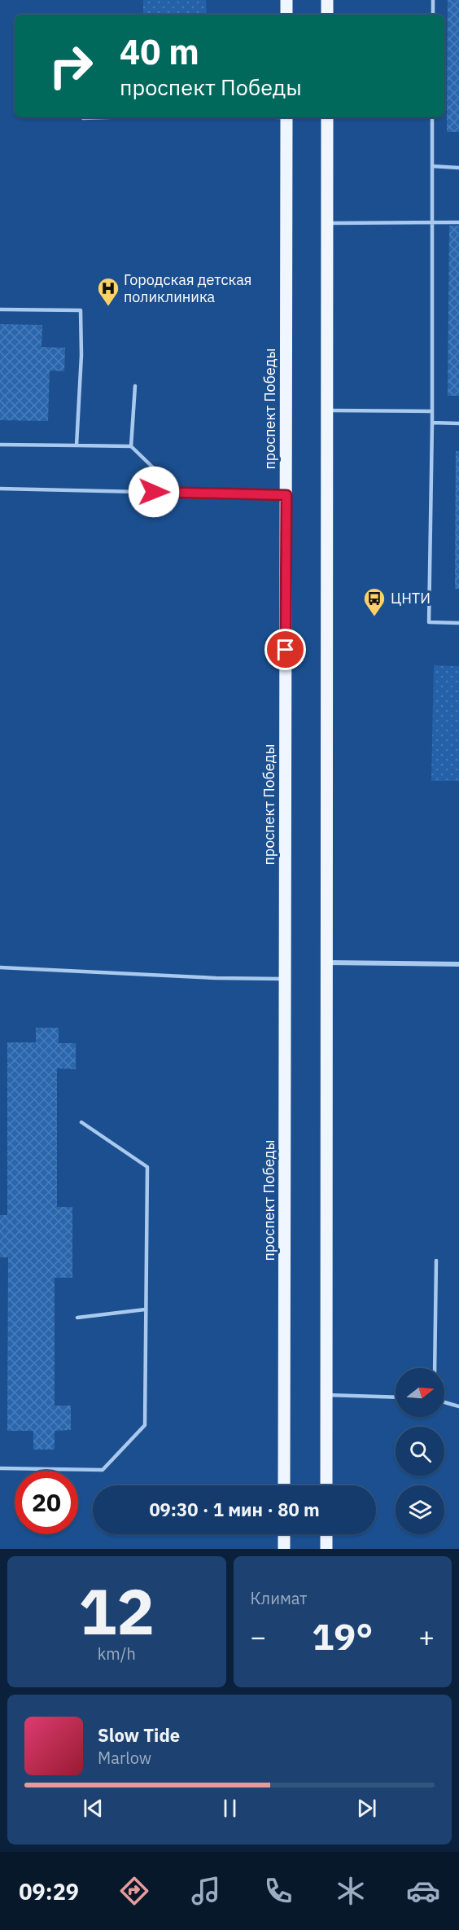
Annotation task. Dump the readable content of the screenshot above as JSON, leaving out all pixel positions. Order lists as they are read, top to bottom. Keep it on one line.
{"streets":{"main road":["проспект Победы"]},"places":{"hospital":["Городская детская поликлиника"],"bus stop":["ЦНТИ"]},"north":"right","page":{"turn":["40 m","проспект Победы"],"limit":"20","trip":"09:30 · 1 мин · 80 m","tile":[["12","km/h"],"Климат"],"heat":["−","19°","+"],"song":["Slow Tide","Marlow"],"tabs":"09:29"}}
